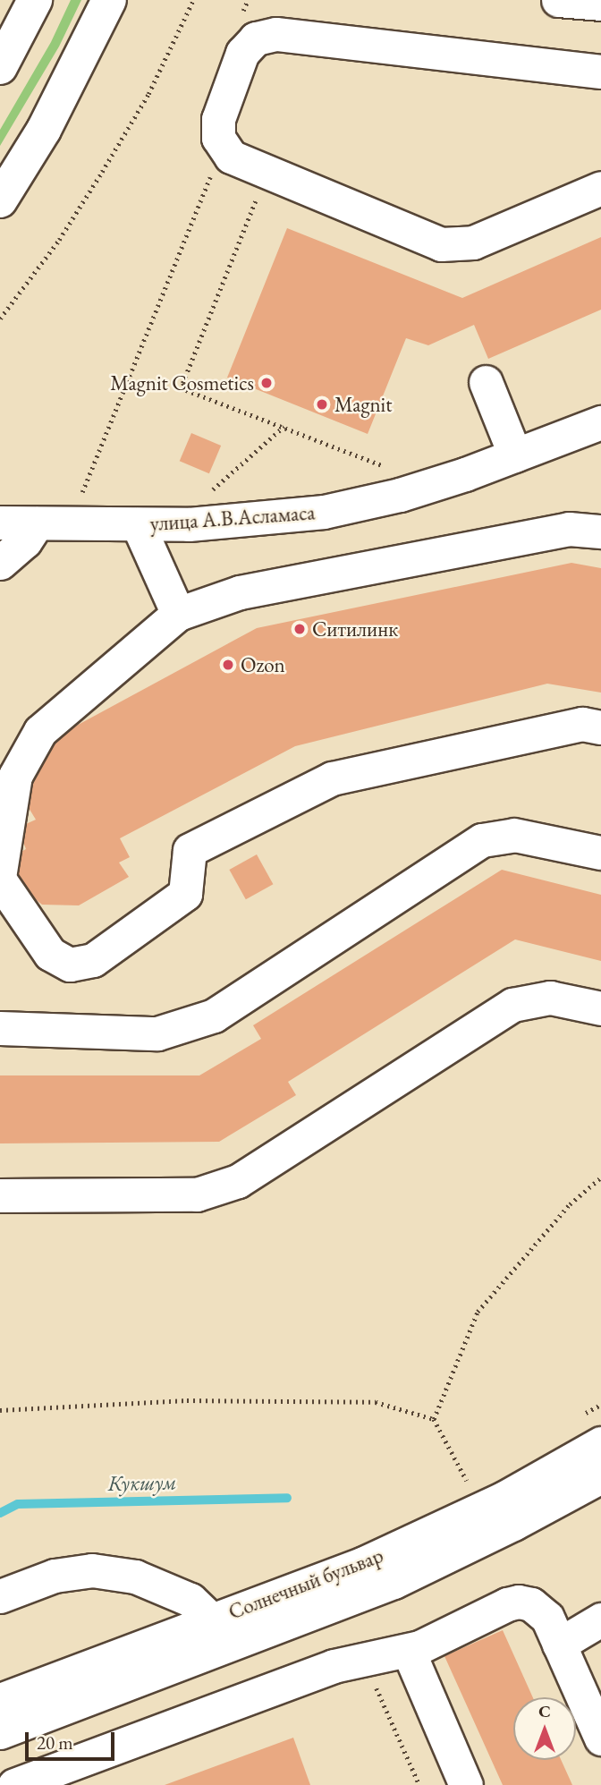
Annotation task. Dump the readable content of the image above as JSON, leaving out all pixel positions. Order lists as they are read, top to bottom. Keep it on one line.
{"streets":{"street":["улица А.В.Асламаса","Солнечный бульвар"]},"water":["Кукшум"],"places":["Magnit Cosmetics","Magnit","Ситилинк","Ozon"],"scale_bar":"20 m","north":"top"}
